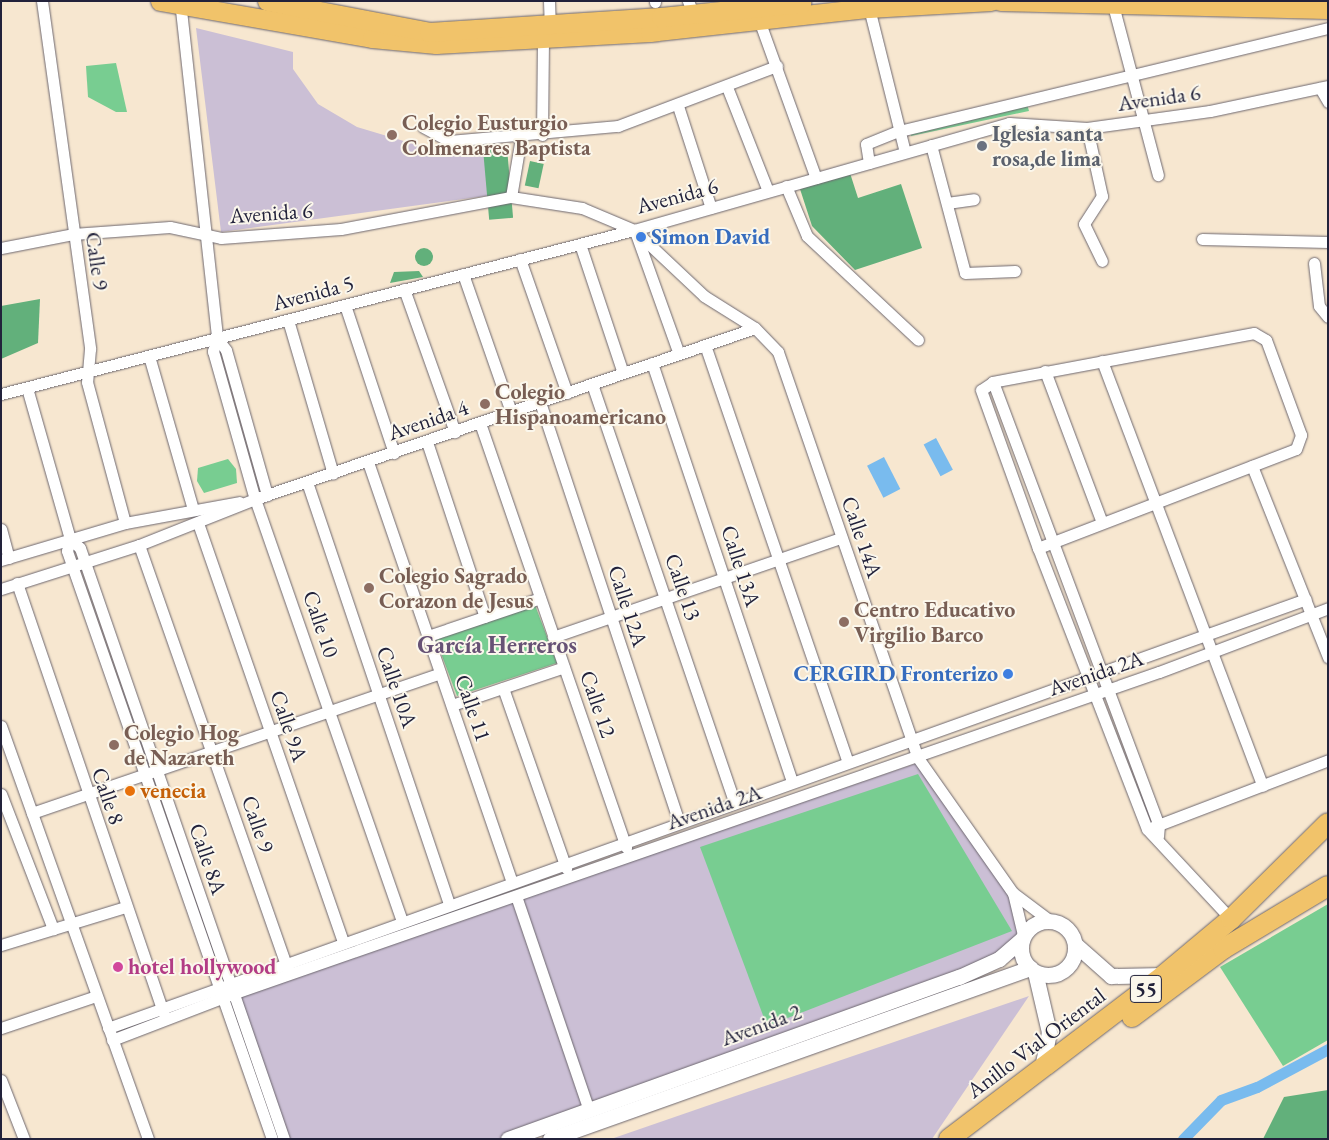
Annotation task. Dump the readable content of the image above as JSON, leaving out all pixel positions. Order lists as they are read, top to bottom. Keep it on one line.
{"streets":{"highway":["55","Anillo Vial Oriental"],"street":["Avenida 6","Calle 9","Avenida 5","Avenida 4","Calle 14A","Calle 13A","Calle 13","Calle 12A","Calle 10","Avenida 2A","Calle 10A","Calle 12","Calle 11","Calle 9A","Calle 8","Calle 8A","Avenida 2"]},"crossings":[["Avenida 6","Calle 9"],["Avenida 6","Avenida 5"],["Avenida 6","Calle 14A"],["Avenida 6","Calle 10"],["Calle 9","Avenida 5"],["Calle 9","Avenida 4"],["Calle 9","Avenida 2A"],["Avenida 5","Calle 14A"],["Avenida 5","Calle 10"],["Avenida 5","Calle 8A"],["Avenida 4","Calle 14A"],["Avenida 4","Calle 13A"],["Avenida 4","Calle 13"],["Avenida 4","Calle 12A"],["Avenida 4","Calle 10"],["Avenida 4","Calle 10A"],["Avenida 4","Calle 12"],["Avenida 4","Calle 11"],["Avenida 4","Calle 9A"],["Avenida 4","Calle 8"],["Avenida 4","Calle 8A"],["Calle 14A","Avenida 2A"],["Calle 14A","Avenida 2"],["Calle 13A","Avenida 2A"],["Calle 13","Avenida 2A"],["Calle 12A","Avenida 2A"],["Calle 10","Avenida 2A"],["Avenida 2A","Calle 10A"],["Avenida 2A","Calle 12"],["Avenida 2A","Calle 11"],["Avenida 2A","Calle 9A"],["Avenida 2A","Calle 8"],["Avenida 2A","Calle 8A"]],"districts":["García Herreros"],"places":["Colegio Eusturgio Colmenares Baptista","Iglesia santa rosa,de lima","Simon David","Colegio Hispanoamericano","Colegio Sagrado Corazon de Jesus","Centro Educativo Virgilio Barco","CERGIRD Fronterizo","Colegio Hog de Nazareth","venecia","hotel hollywood"]}
